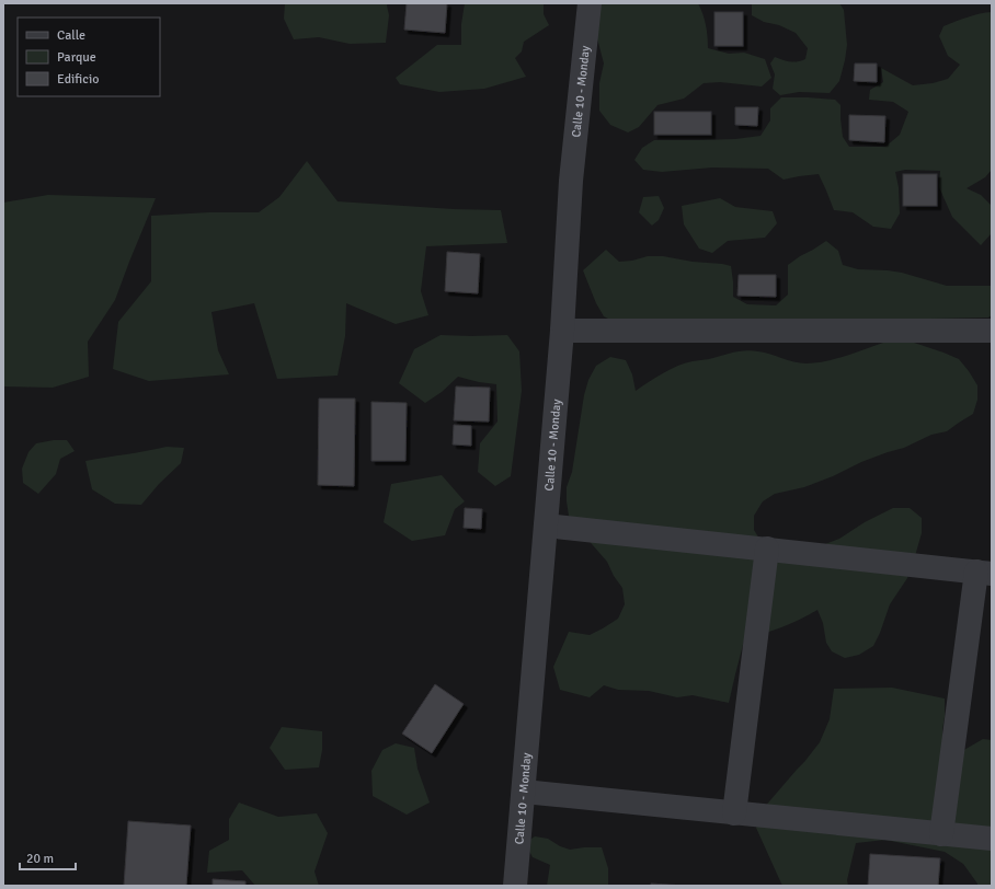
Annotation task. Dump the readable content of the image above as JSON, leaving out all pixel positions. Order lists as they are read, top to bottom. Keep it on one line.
{"streets":{"street":["Calle 10 - Monday"]},"legend":["Calle","Parque","Edificio"],"scale_bar":"20 m"}
